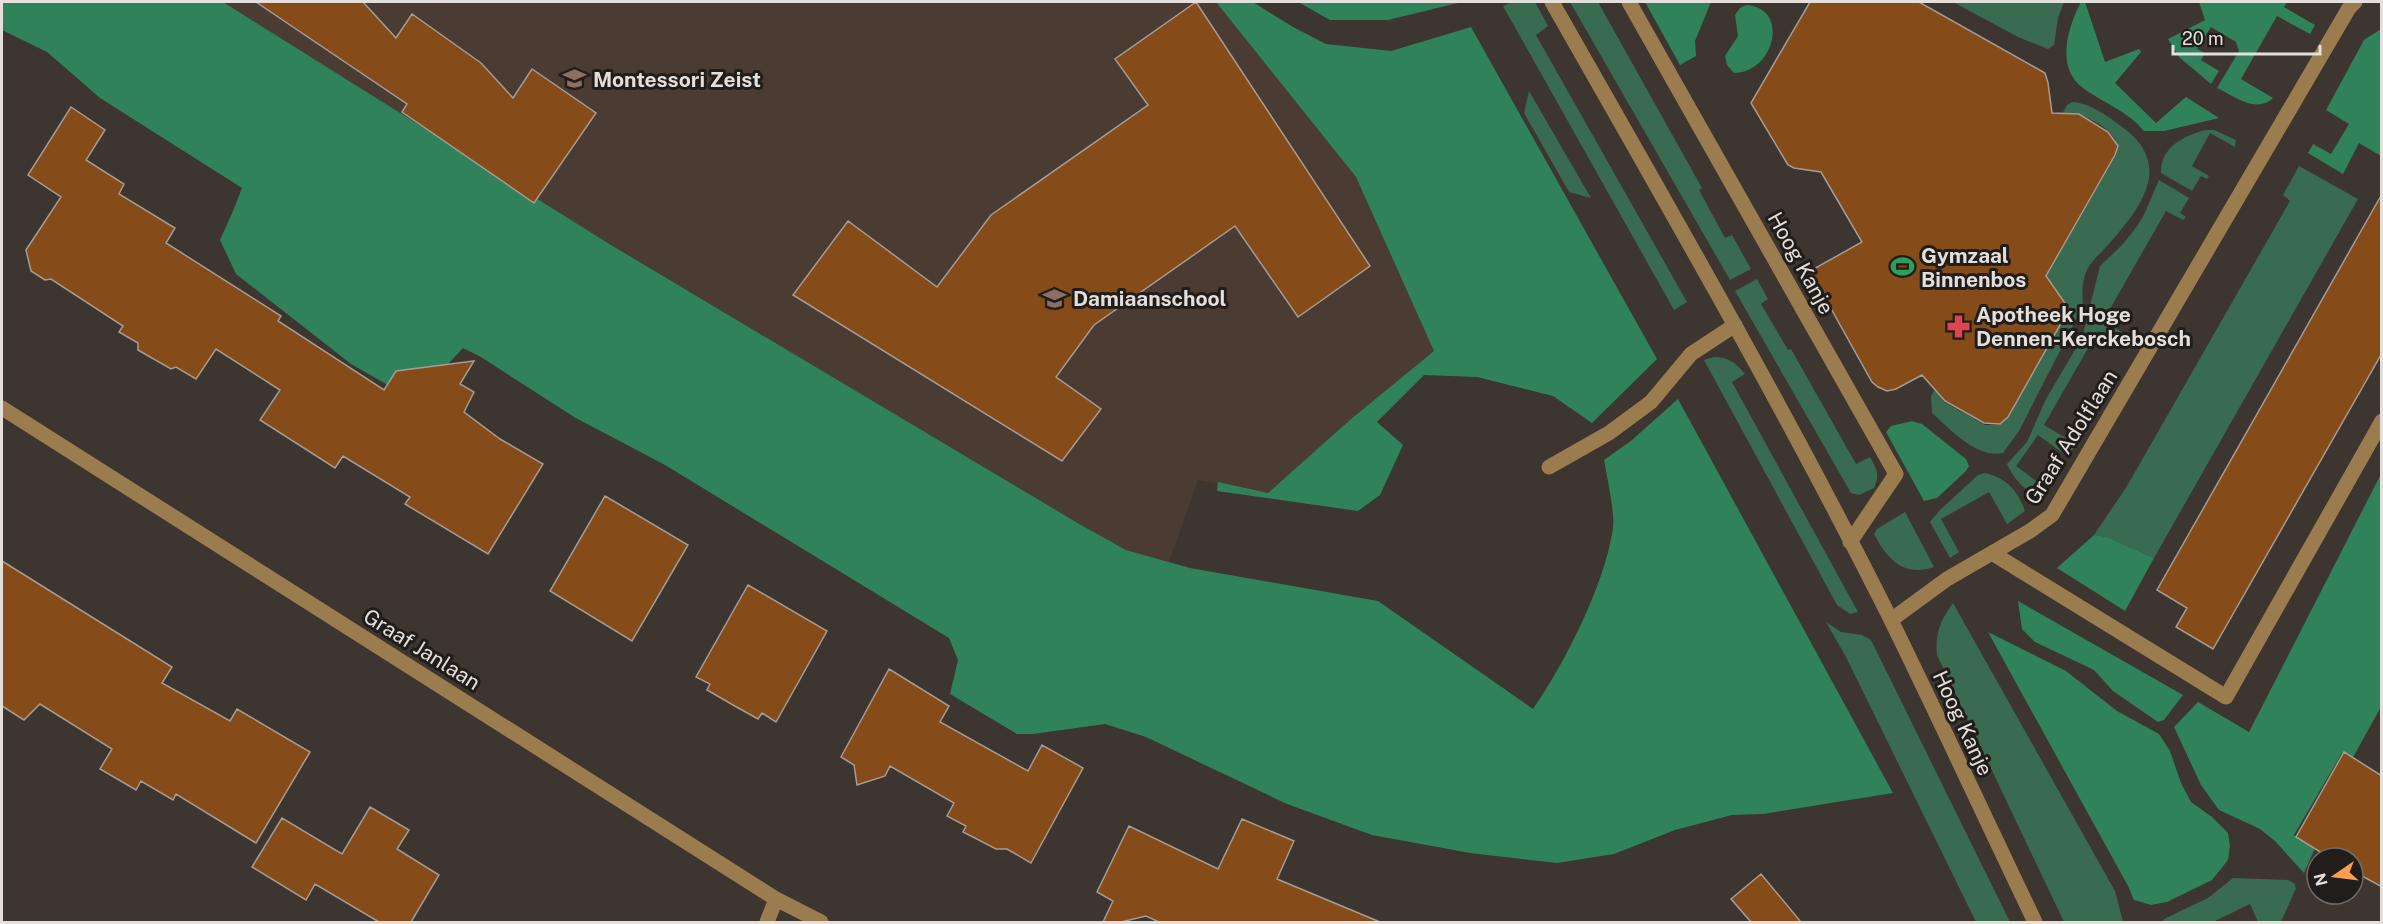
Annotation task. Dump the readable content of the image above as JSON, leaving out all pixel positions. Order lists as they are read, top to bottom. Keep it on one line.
{"streets":{"street":["Hoog Kanje","Graaf Adolflaan","Graaf Janlaan"]},"crossings":[["Hoog Kanje","Graaf Adolflaan"]],"places":{"school or university":["Montessori Zeist","Damiaanschool"],"sports":["Gymzaal Binnenbos"],"pharmacy":["Apotheek Hoge Dennen-Kerckebosch"]},"scale_bar":"20 m","north":"left"}
